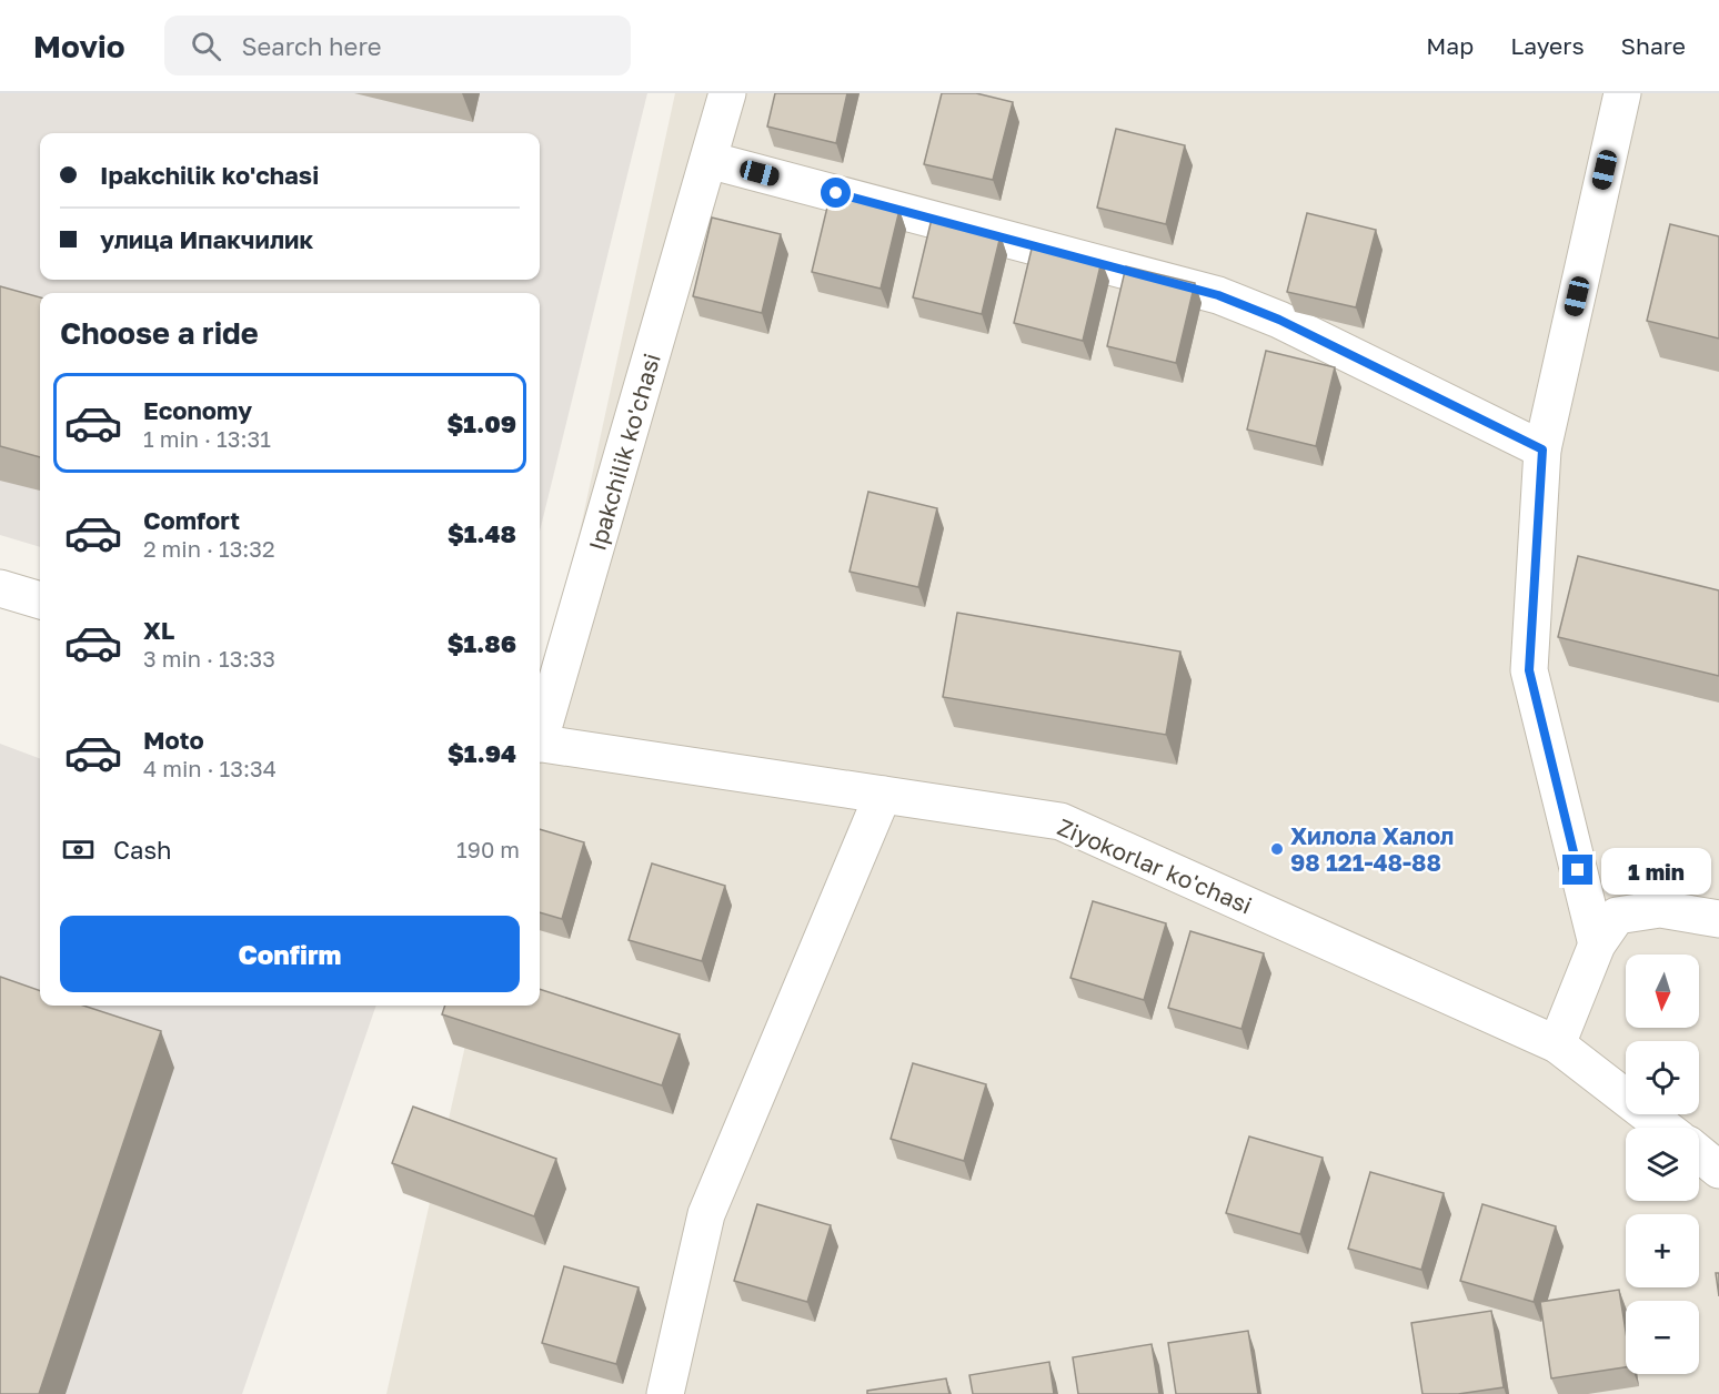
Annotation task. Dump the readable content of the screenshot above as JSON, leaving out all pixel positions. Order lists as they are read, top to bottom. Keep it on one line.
{"streets":{"street":["Ipakchilik ko'chasi","Ziyokorlar ko'chasi"]},"places":["Хилола Халол 98 121-48-88"],"north":"bottom","page":{"header":"Movio","search":"Search here","nav":["Map","Layers","Share"],"banner":["Ipakchilik ko'chasi","улица Ипакчилик"],"heading":"Choose a ride","list":[{"name":"Economy","note":"1 min · 13:31","value":"$1.09"},{"name":"Comfort","note":"2 min · 13:32","value":"$1.48"},{"name":"XL","note":"3 min · 13:33","value":"$1.86"},{"name":"Moto","note":"4 min · 13:34","value":"$1.94"}],"pay":["Cash","190 m"],"bubble":"1 min","buttons":"Confirm","map_buttons":["+","−"]}}
